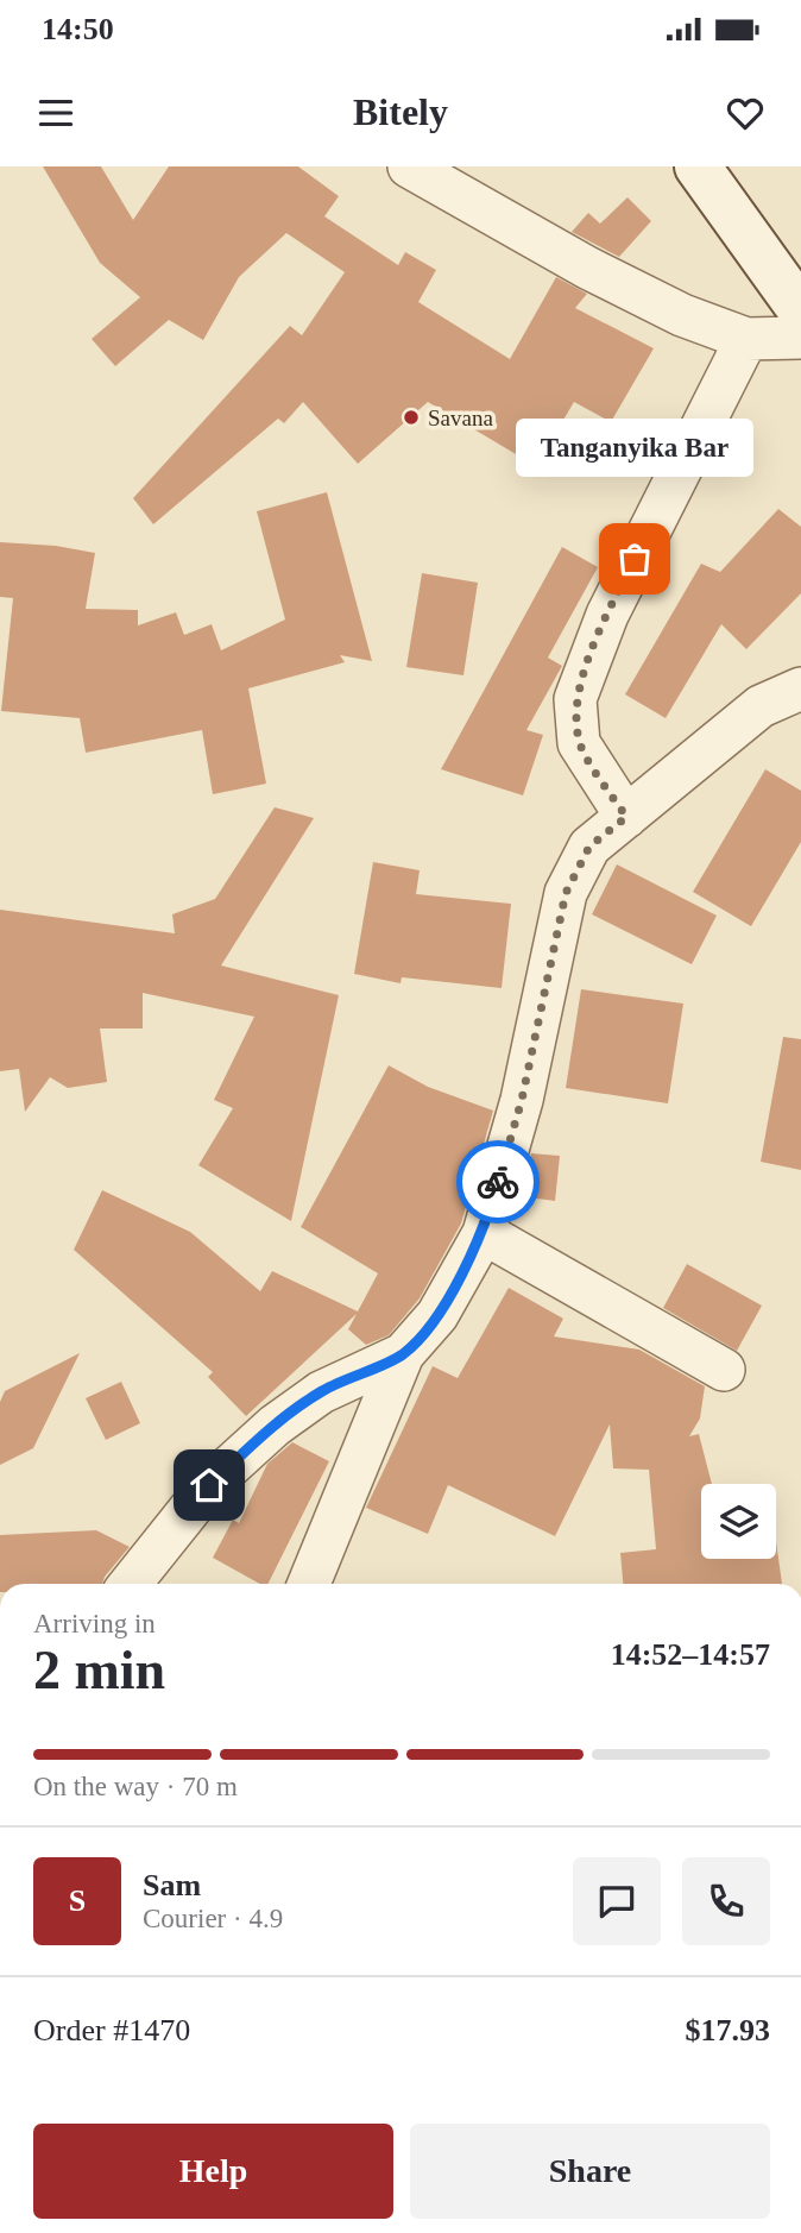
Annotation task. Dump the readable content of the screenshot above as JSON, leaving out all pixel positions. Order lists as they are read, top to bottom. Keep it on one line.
{"places":["Savana","Tanganyika Bar"],"page":{"status":"14:50","header":"Bitely","bubble":"Tanganyika Bar","heading":["2 min","Arriving in","14:52–14:57"],"panel":["Sam","Courier · 4.9","Order #1470","$17.93"],"bar":"On the way · 70 m","round":"S","buttons":["Help","Share"]}}
